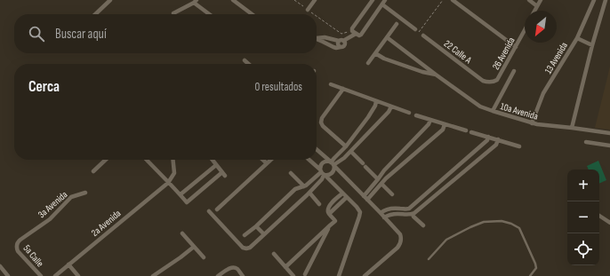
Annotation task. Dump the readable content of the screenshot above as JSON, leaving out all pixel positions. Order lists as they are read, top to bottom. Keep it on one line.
{"streets":{"street":["22 Calle A","26 Avenida","13 Avenida","10a Avenida","3a Avenida","2a Avenida","5a Calle"]},"crossings":[["22 Calle A","26 Avenida"],["13 Avenida","10a Avenida"],["3a Avenida","5a Calle"]],"north":"bottom left","page":{"search":"Buscar aquí","heading":["Cerca","0 resultados"],"map_buttons":["+","−"]}}
